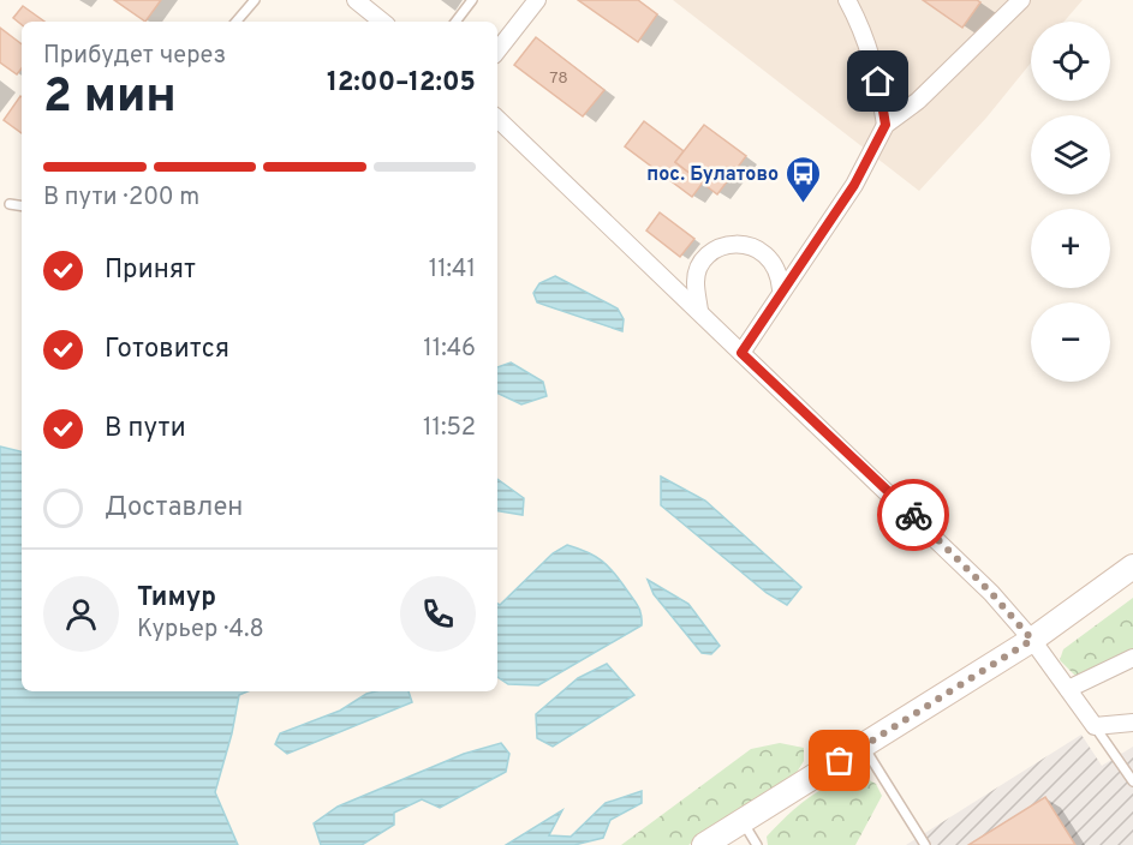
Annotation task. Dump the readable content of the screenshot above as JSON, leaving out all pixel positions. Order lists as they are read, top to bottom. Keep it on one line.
{"places":{"bus stop":["пос. Булатово"]},"house_numbers":["78"],"page":{"map_buttons":["+","−"],"heading":["2 мин","Прибудет через","12:00–12:05"],"panel":["Тимур","Курьер · 4.8"],"bar":"В пути · 200 m","list":[["Принят","11:41"],["Готовится","11:46"],["В пути","11:52"],"Доставлен"]}}
